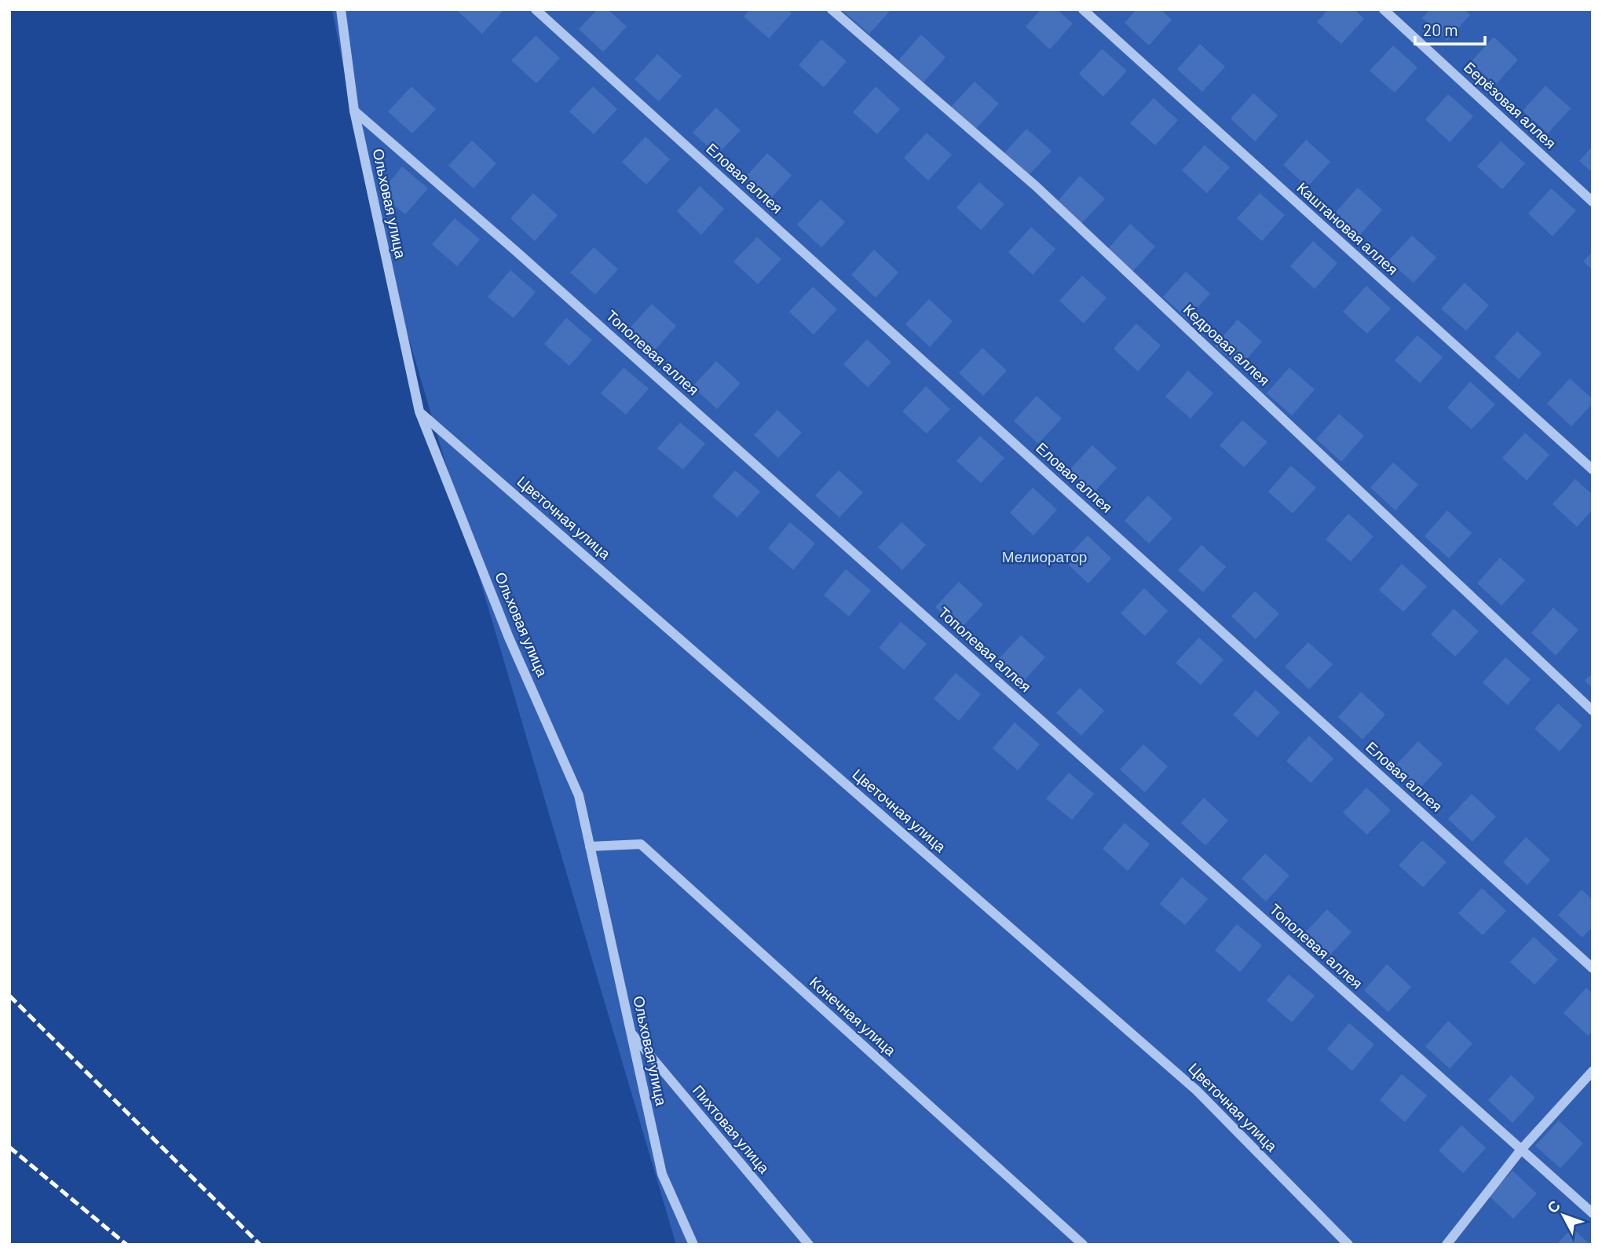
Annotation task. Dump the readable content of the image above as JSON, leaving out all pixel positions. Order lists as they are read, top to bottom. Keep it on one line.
{"streets":{"street":["Берёзовая аллея","Еловая аллея","Ольховая улица","Каштановая аллея","Кедровая аллея","Тополевая аллея","Цветочная улица","Конечная улица","Пихтовая улица"]},"crossings":[["Ольховая улица","Тополевая аллея"],["Ольховая улица","Цветочная улица"],["Ольховая улица","Конечная улица"],["Ольховая улица","Пихтовая улица"]],"parks":["Мелиоратор"],"scale_bar":"20 m","north":"top left"}
